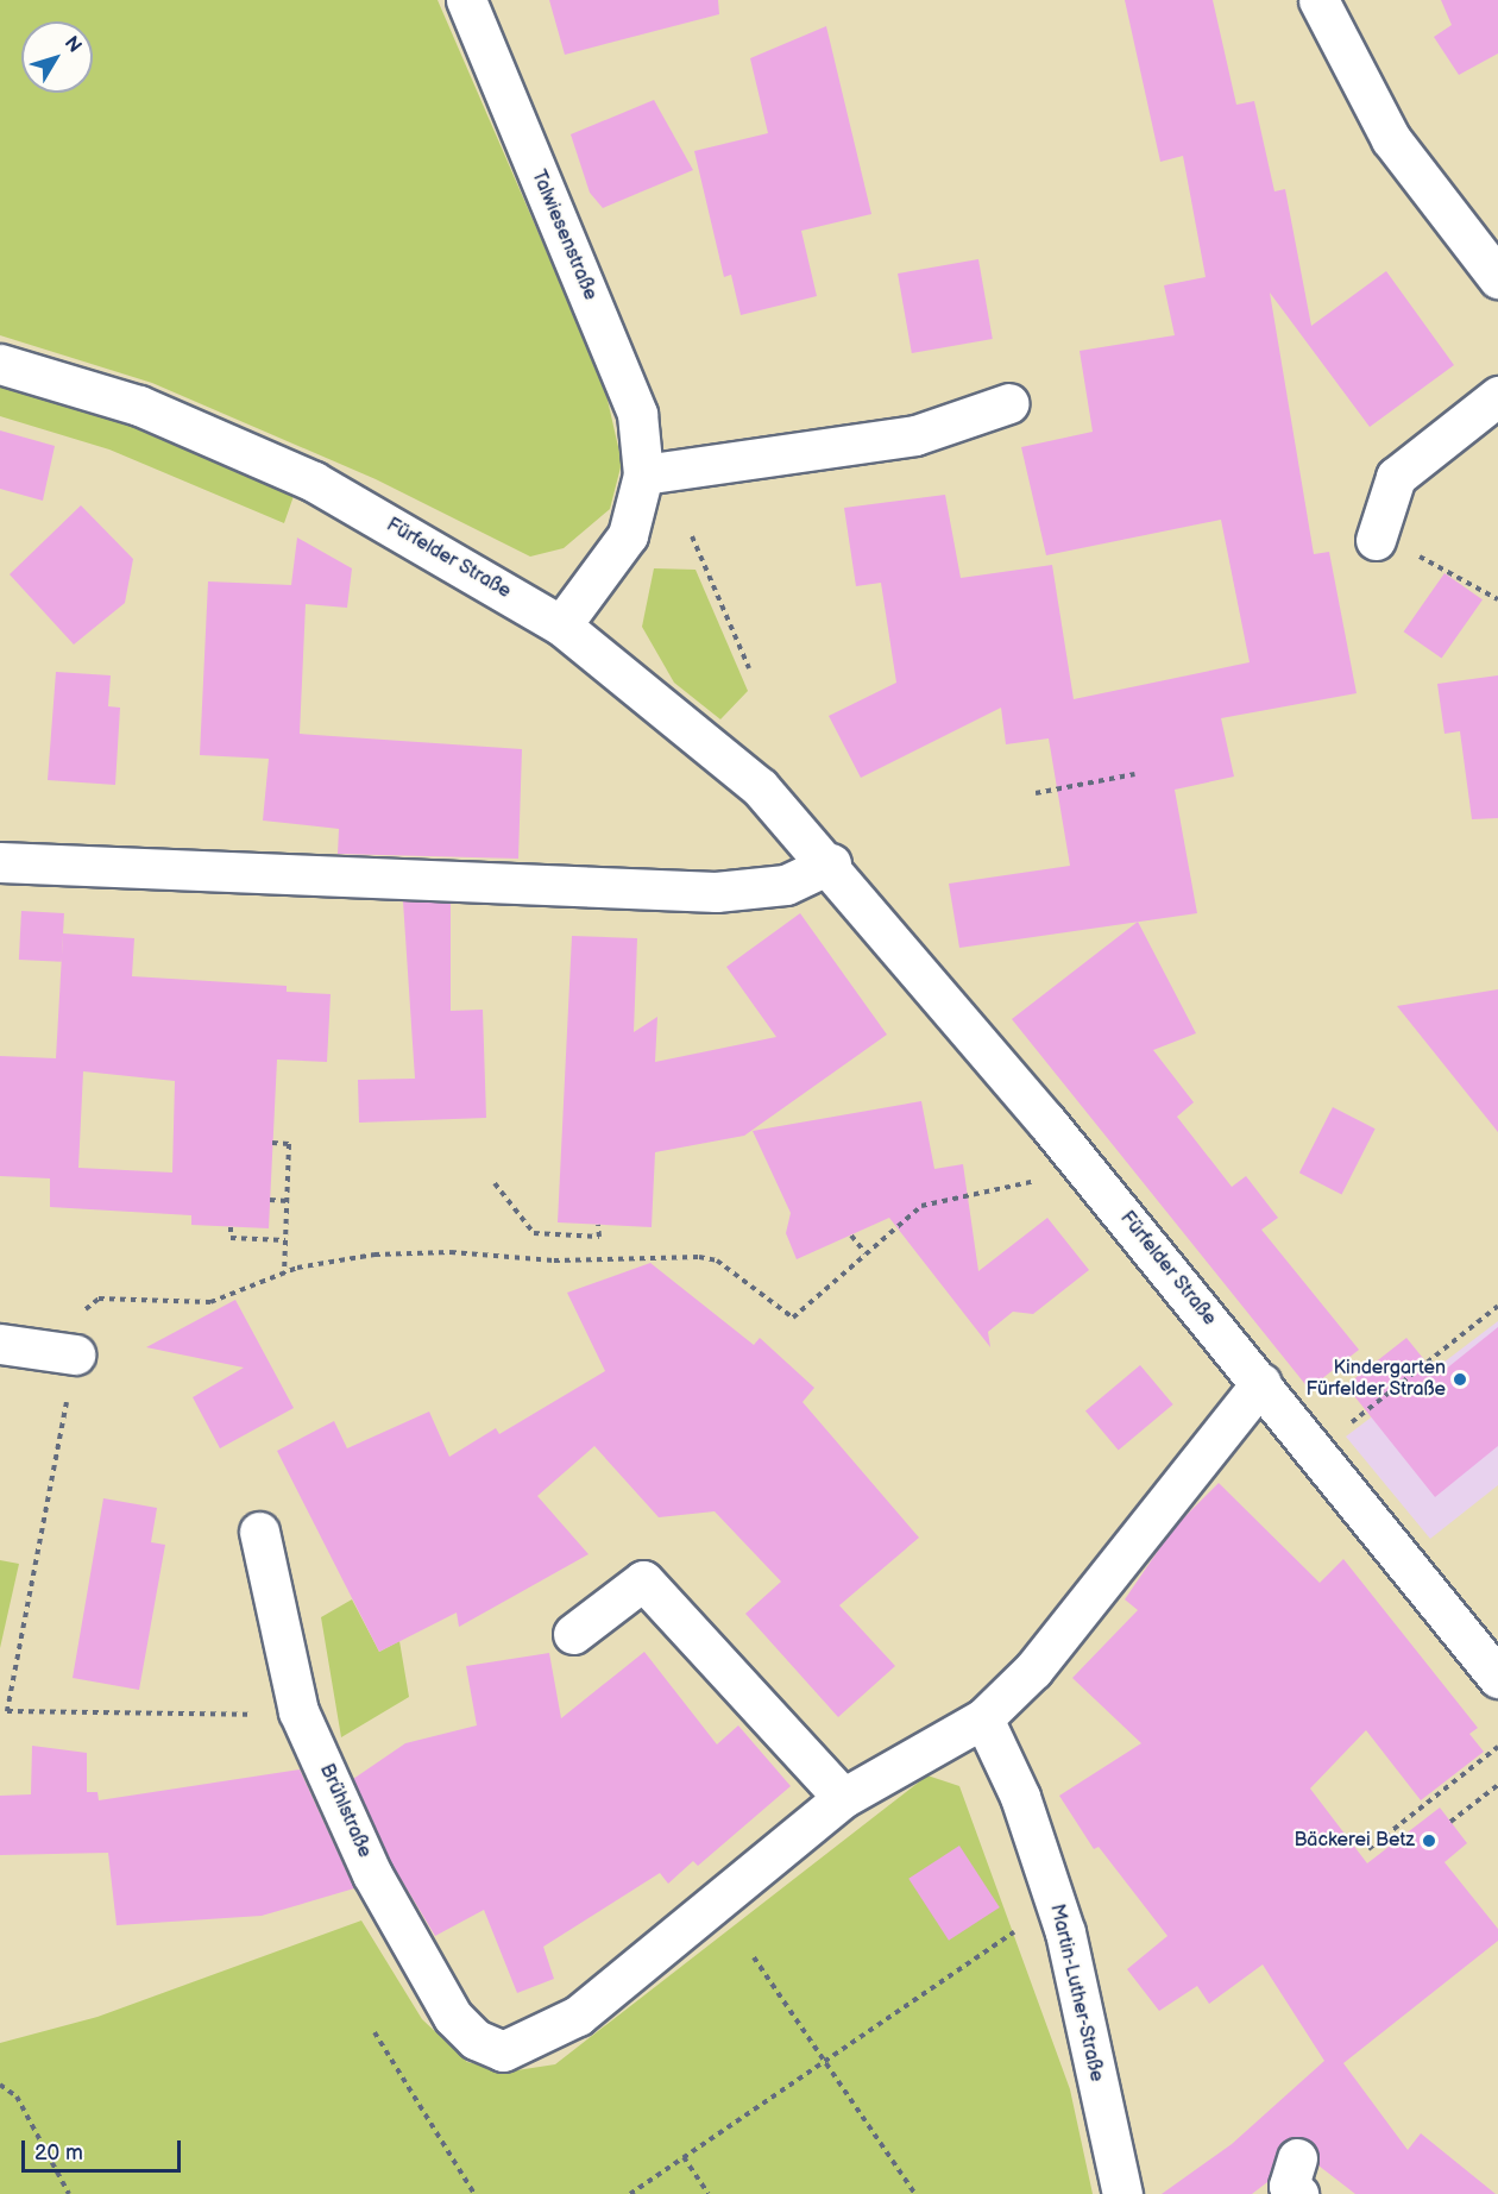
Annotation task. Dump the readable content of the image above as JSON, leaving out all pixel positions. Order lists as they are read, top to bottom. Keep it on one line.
{"streets":{"street":["Talwiesenstraße","Fürfelder Straße","Brühlstraße","Martin-Luther-Straße"]},"crossings":[["Talwiesenstraße","Fürfelder Straße"]],"places":["Kindergarten Fürfelder Straße","Bäckerei Betz"],"scale_bar":"20 m","north":"top right"}
